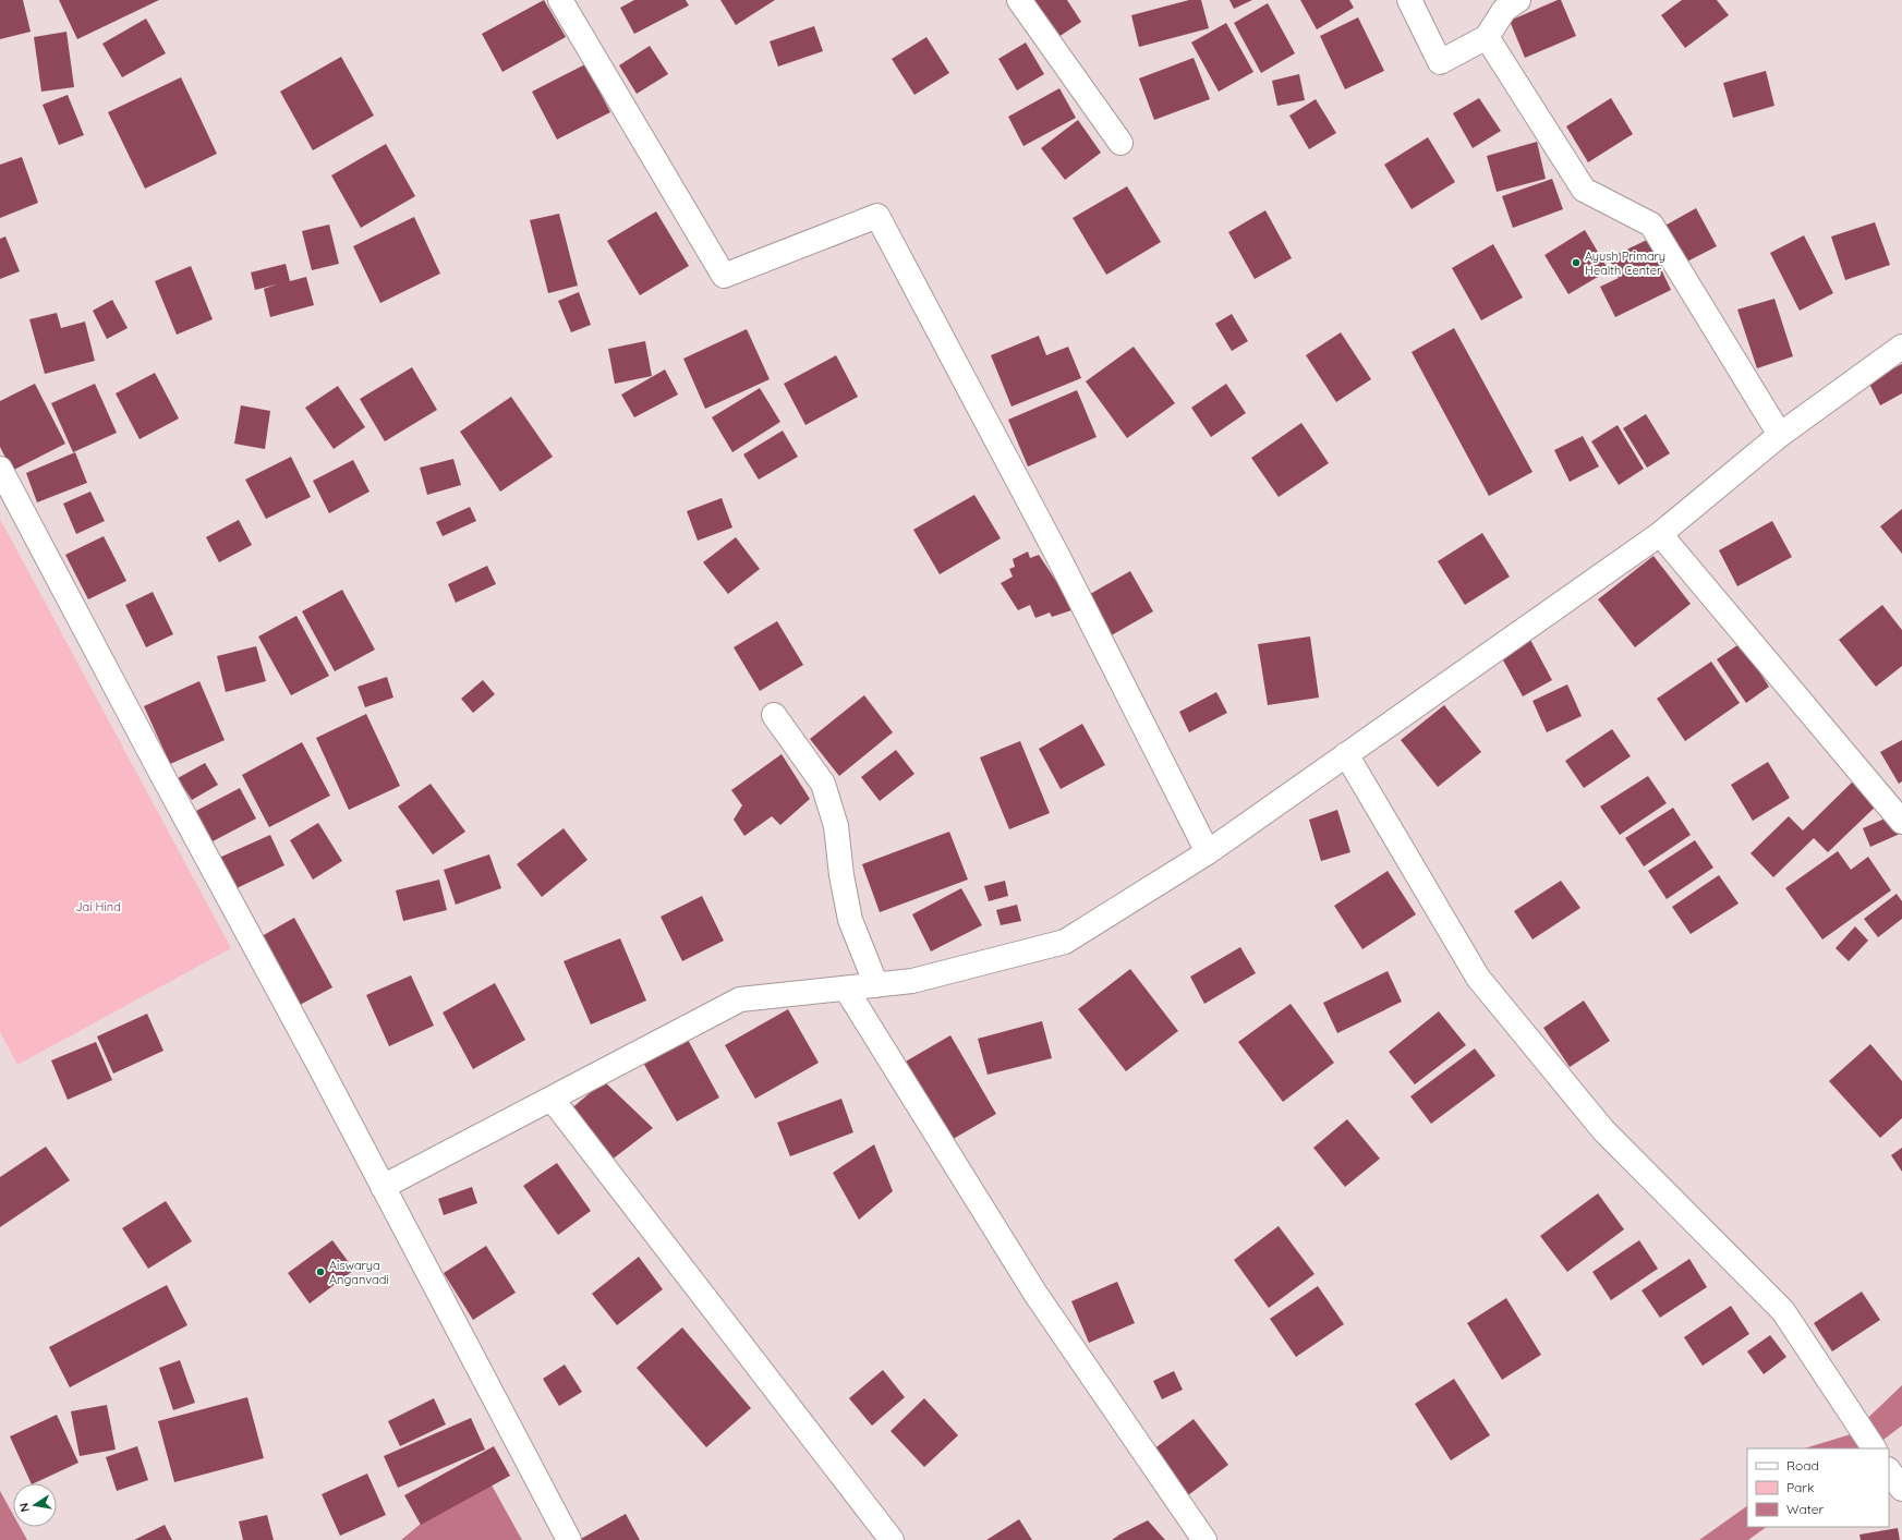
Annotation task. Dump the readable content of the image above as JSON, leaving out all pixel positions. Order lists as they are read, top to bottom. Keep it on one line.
{"parks":["Jai Hind"],"places":["Ayush Primary Health Center","Aiswarya Anganvadi"],"legend":["Road","Park","Water"],"north":"left"}
